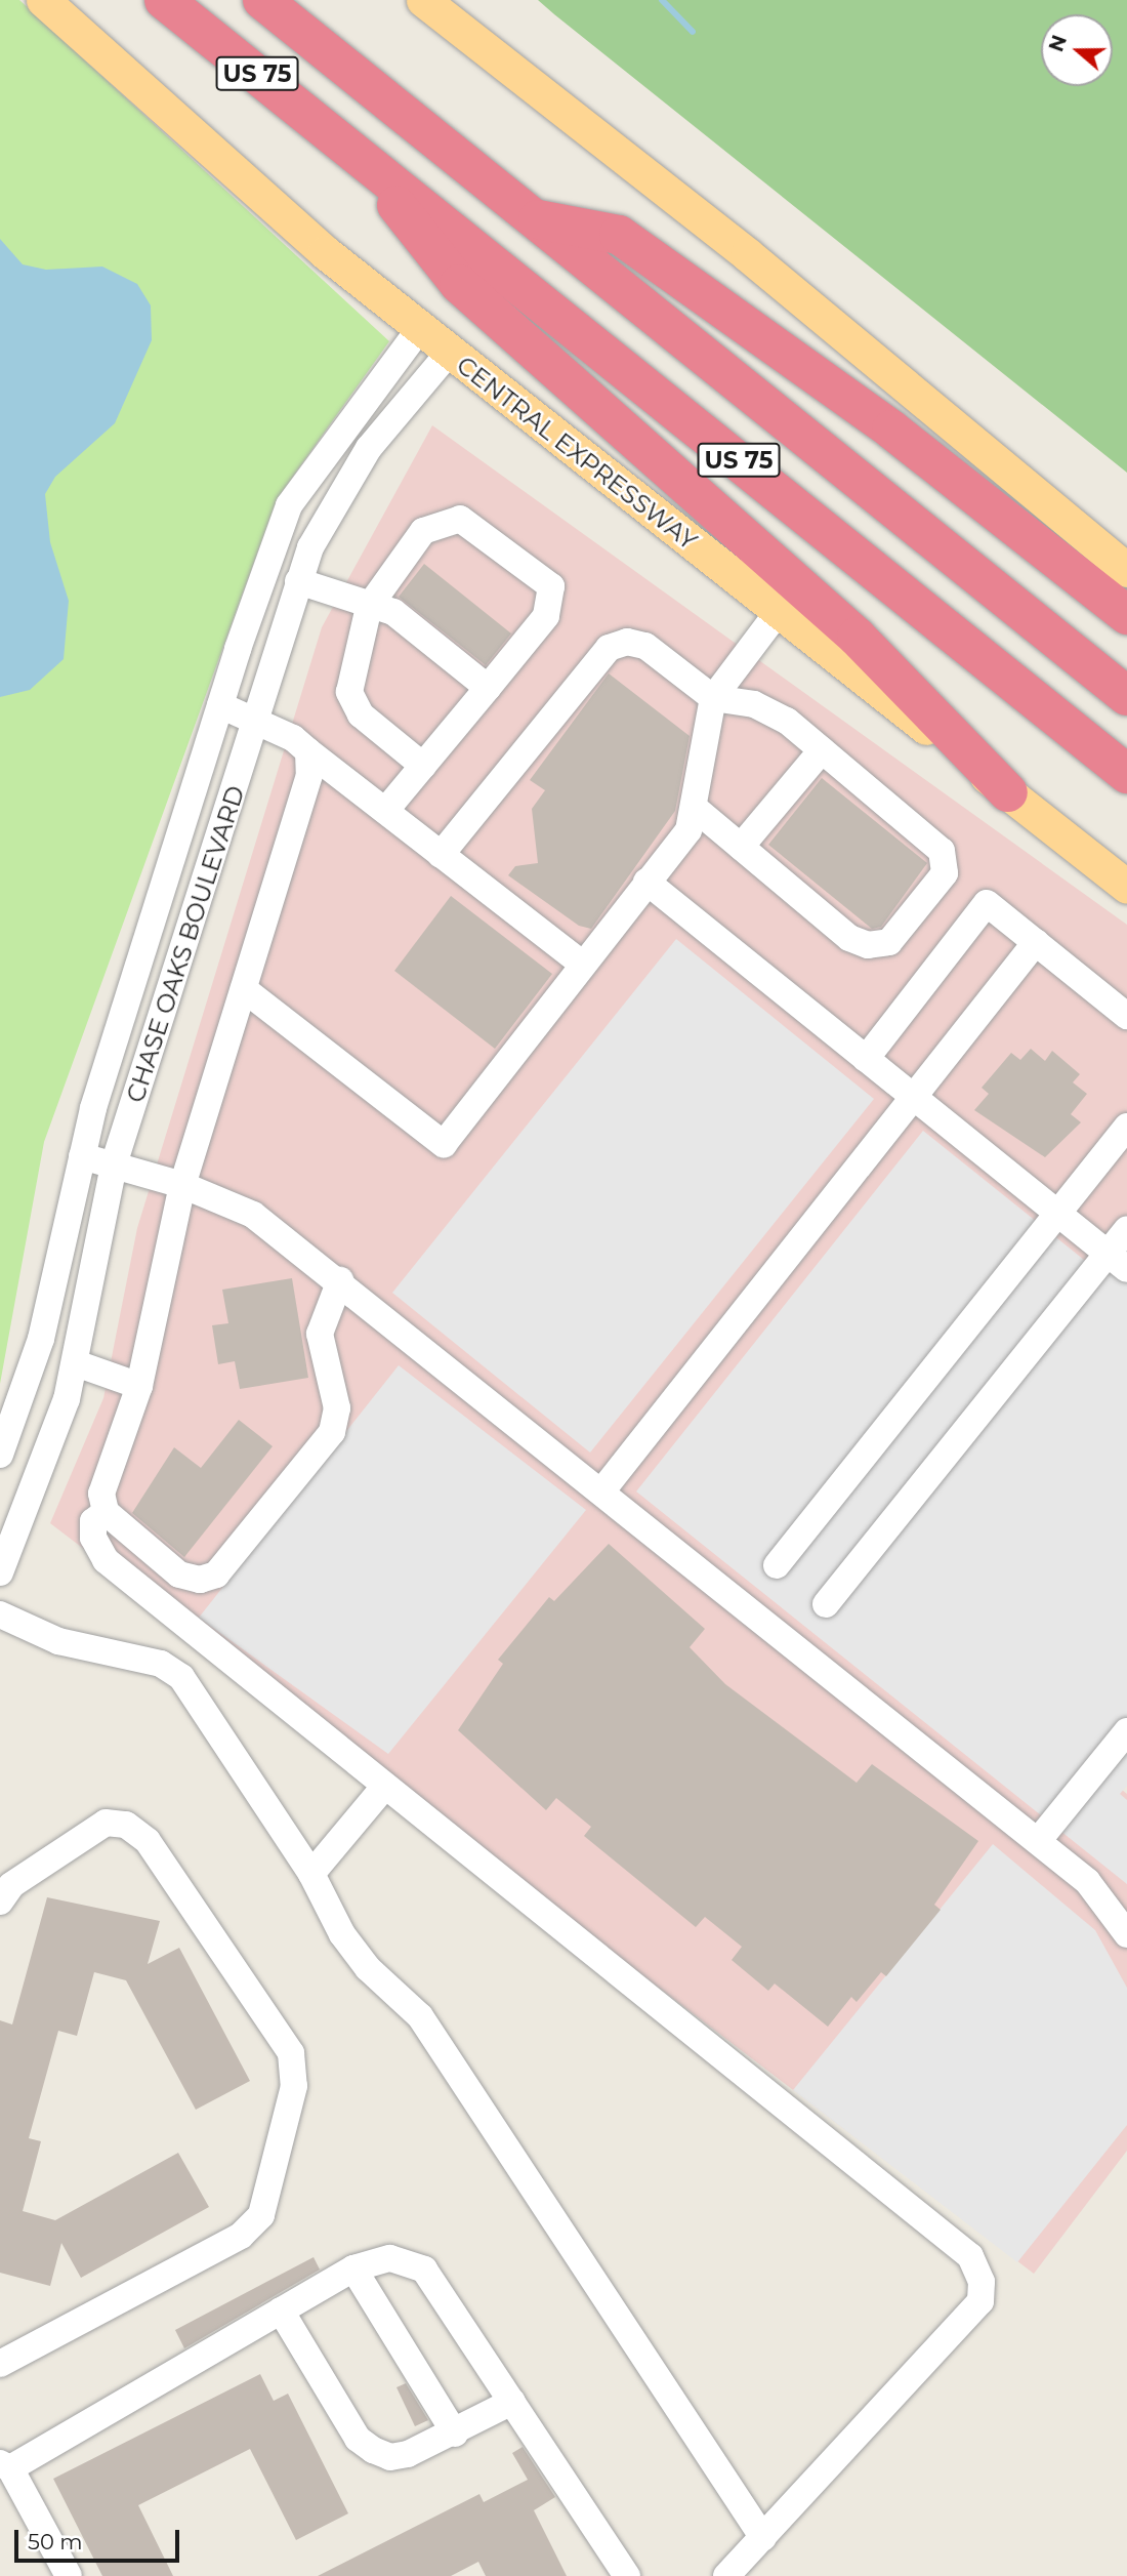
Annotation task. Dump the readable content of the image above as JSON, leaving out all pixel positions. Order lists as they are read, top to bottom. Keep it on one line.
{"streets":{"highway":["US 75"],"main road":["CENTRAL EXPRESSWAY"],"street":["CHASE OAKS BOULEVARD"]},"crossings":[["CENTRAL EXPRESSWAY","CHASE OAKS BOULEVARD"]],"scale_bar":"50 m","north":"left"}
